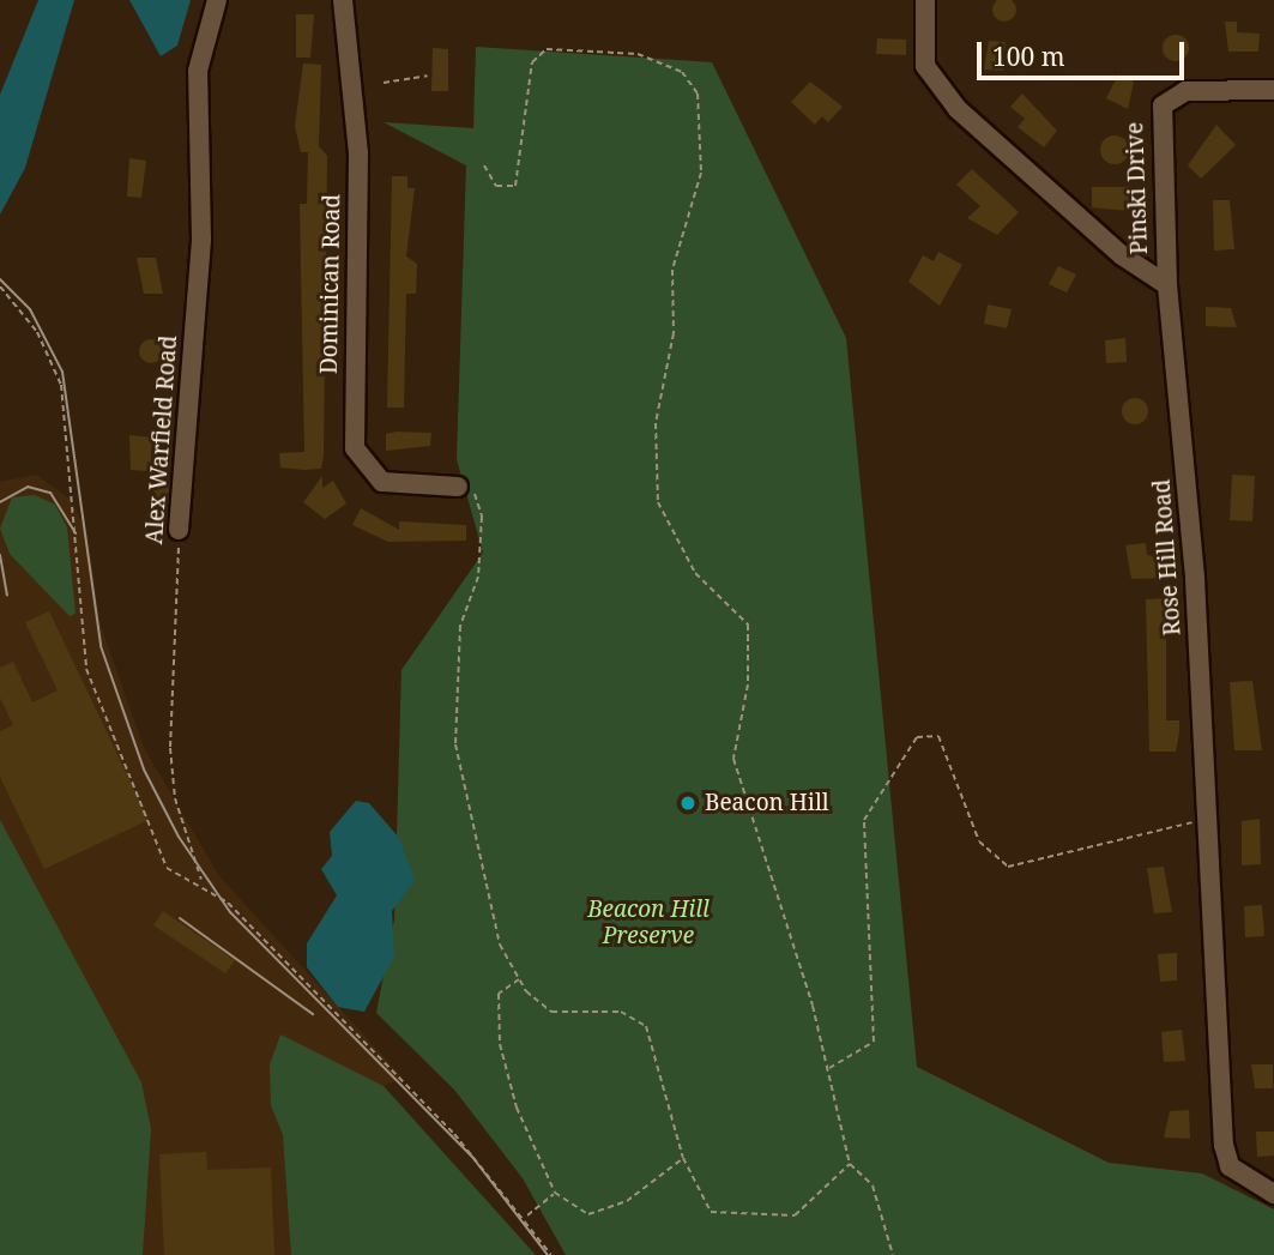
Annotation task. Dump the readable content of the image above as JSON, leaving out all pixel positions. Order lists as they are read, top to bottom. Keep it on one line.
{"streets":{"street":["Pinski Drive","Dominican Road","Alex Warfield Road","Rose Hill Road"]},"crossings":[["Pinski Drive","Rose Hill Road"]],"parks":["Beacon Hill Preserve"],"places":["Beacon Hill"],"scale_bar":"100 m"}
